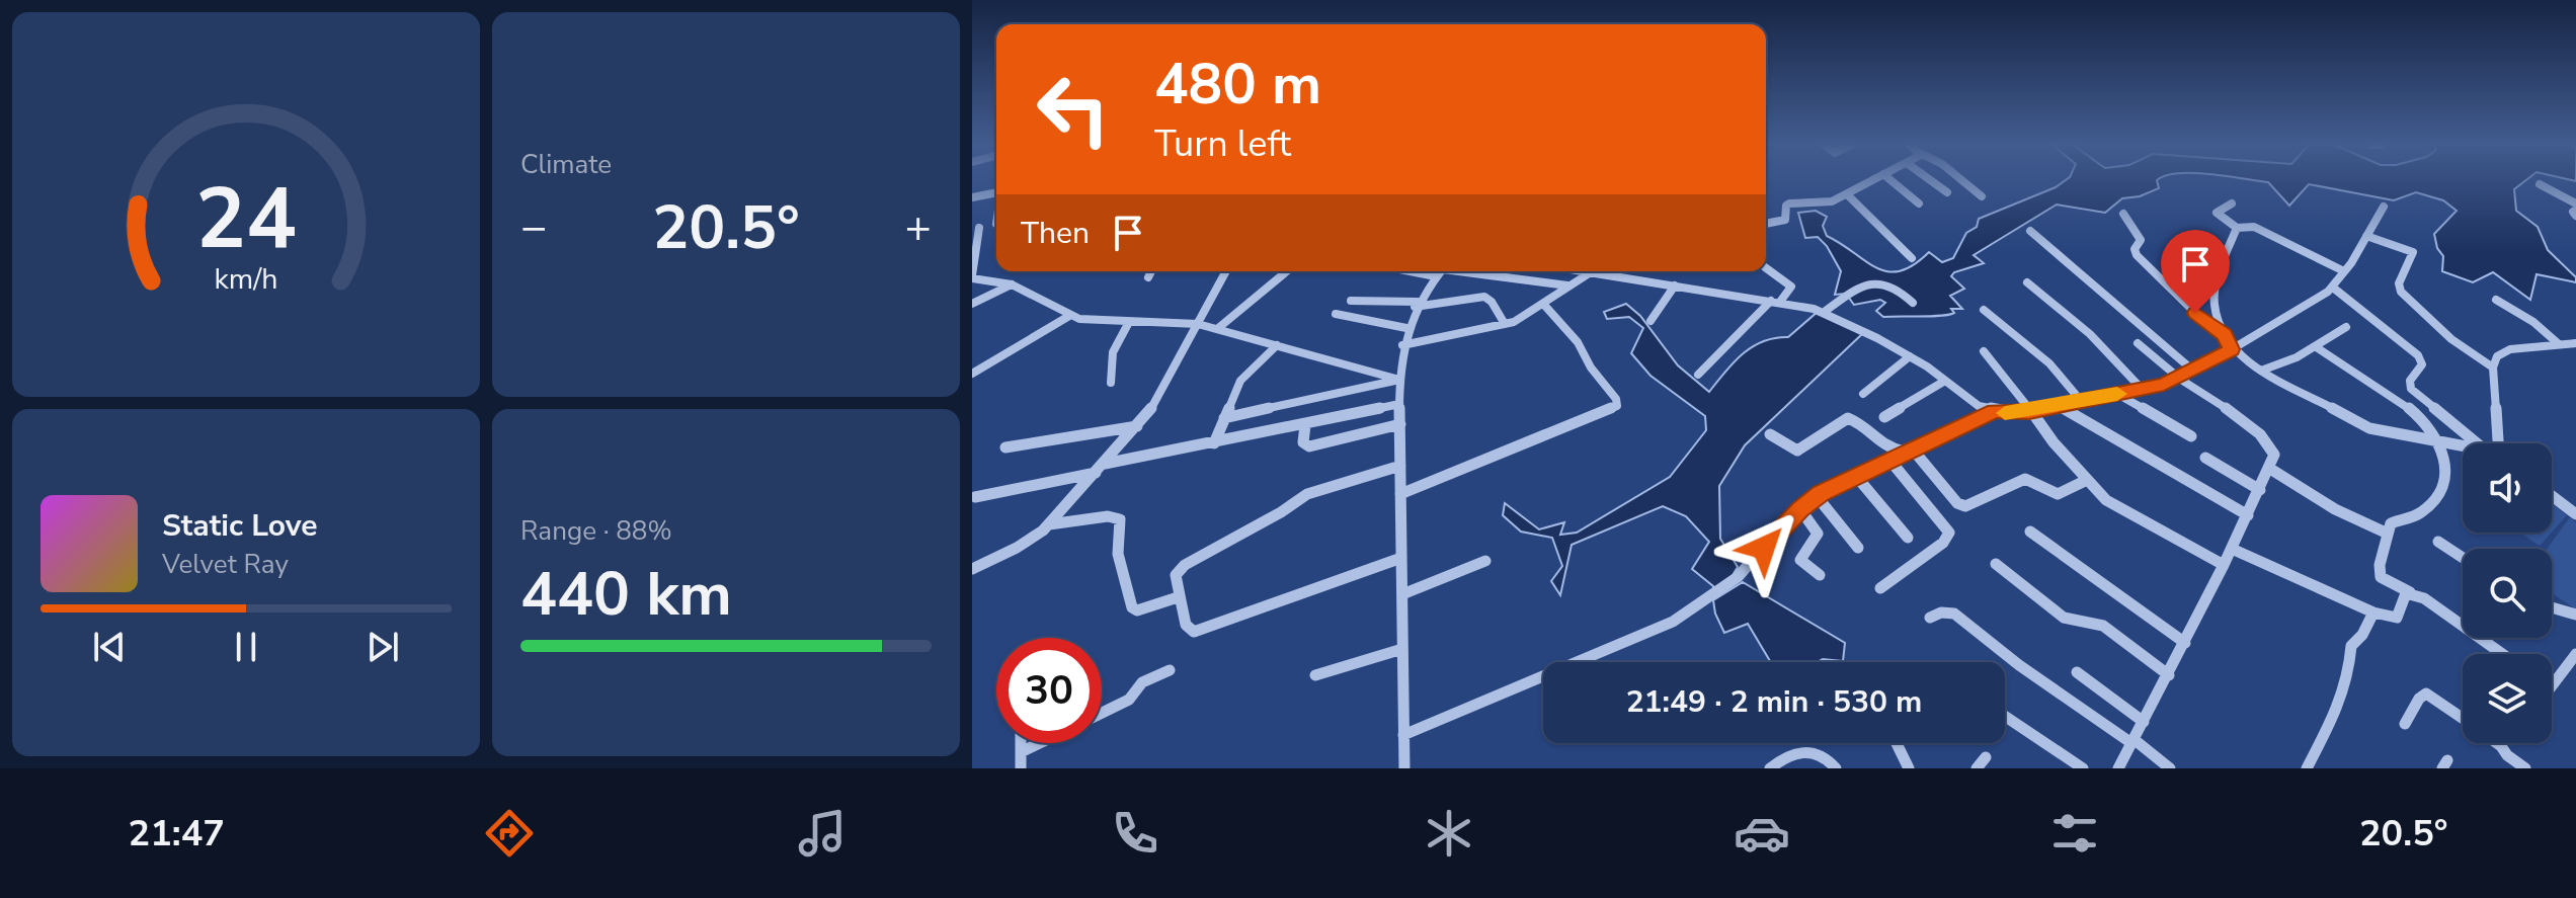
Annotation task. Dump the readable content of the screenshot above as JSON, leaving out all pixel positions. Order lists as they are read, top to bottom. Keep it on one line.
{"page":{"tile":["Climate",["Range · 88%","440 km"]],"turn":["480 m","Turn left"],"heat":["−","20.5°","+"],"then":"Then","song":["Static Love","Velvet Ray"],"limit":"30","trip":"21:49 · 2 min · 530 m","tabs":["21:47","20.5°"],"gauge":["24","km/h"]}}
